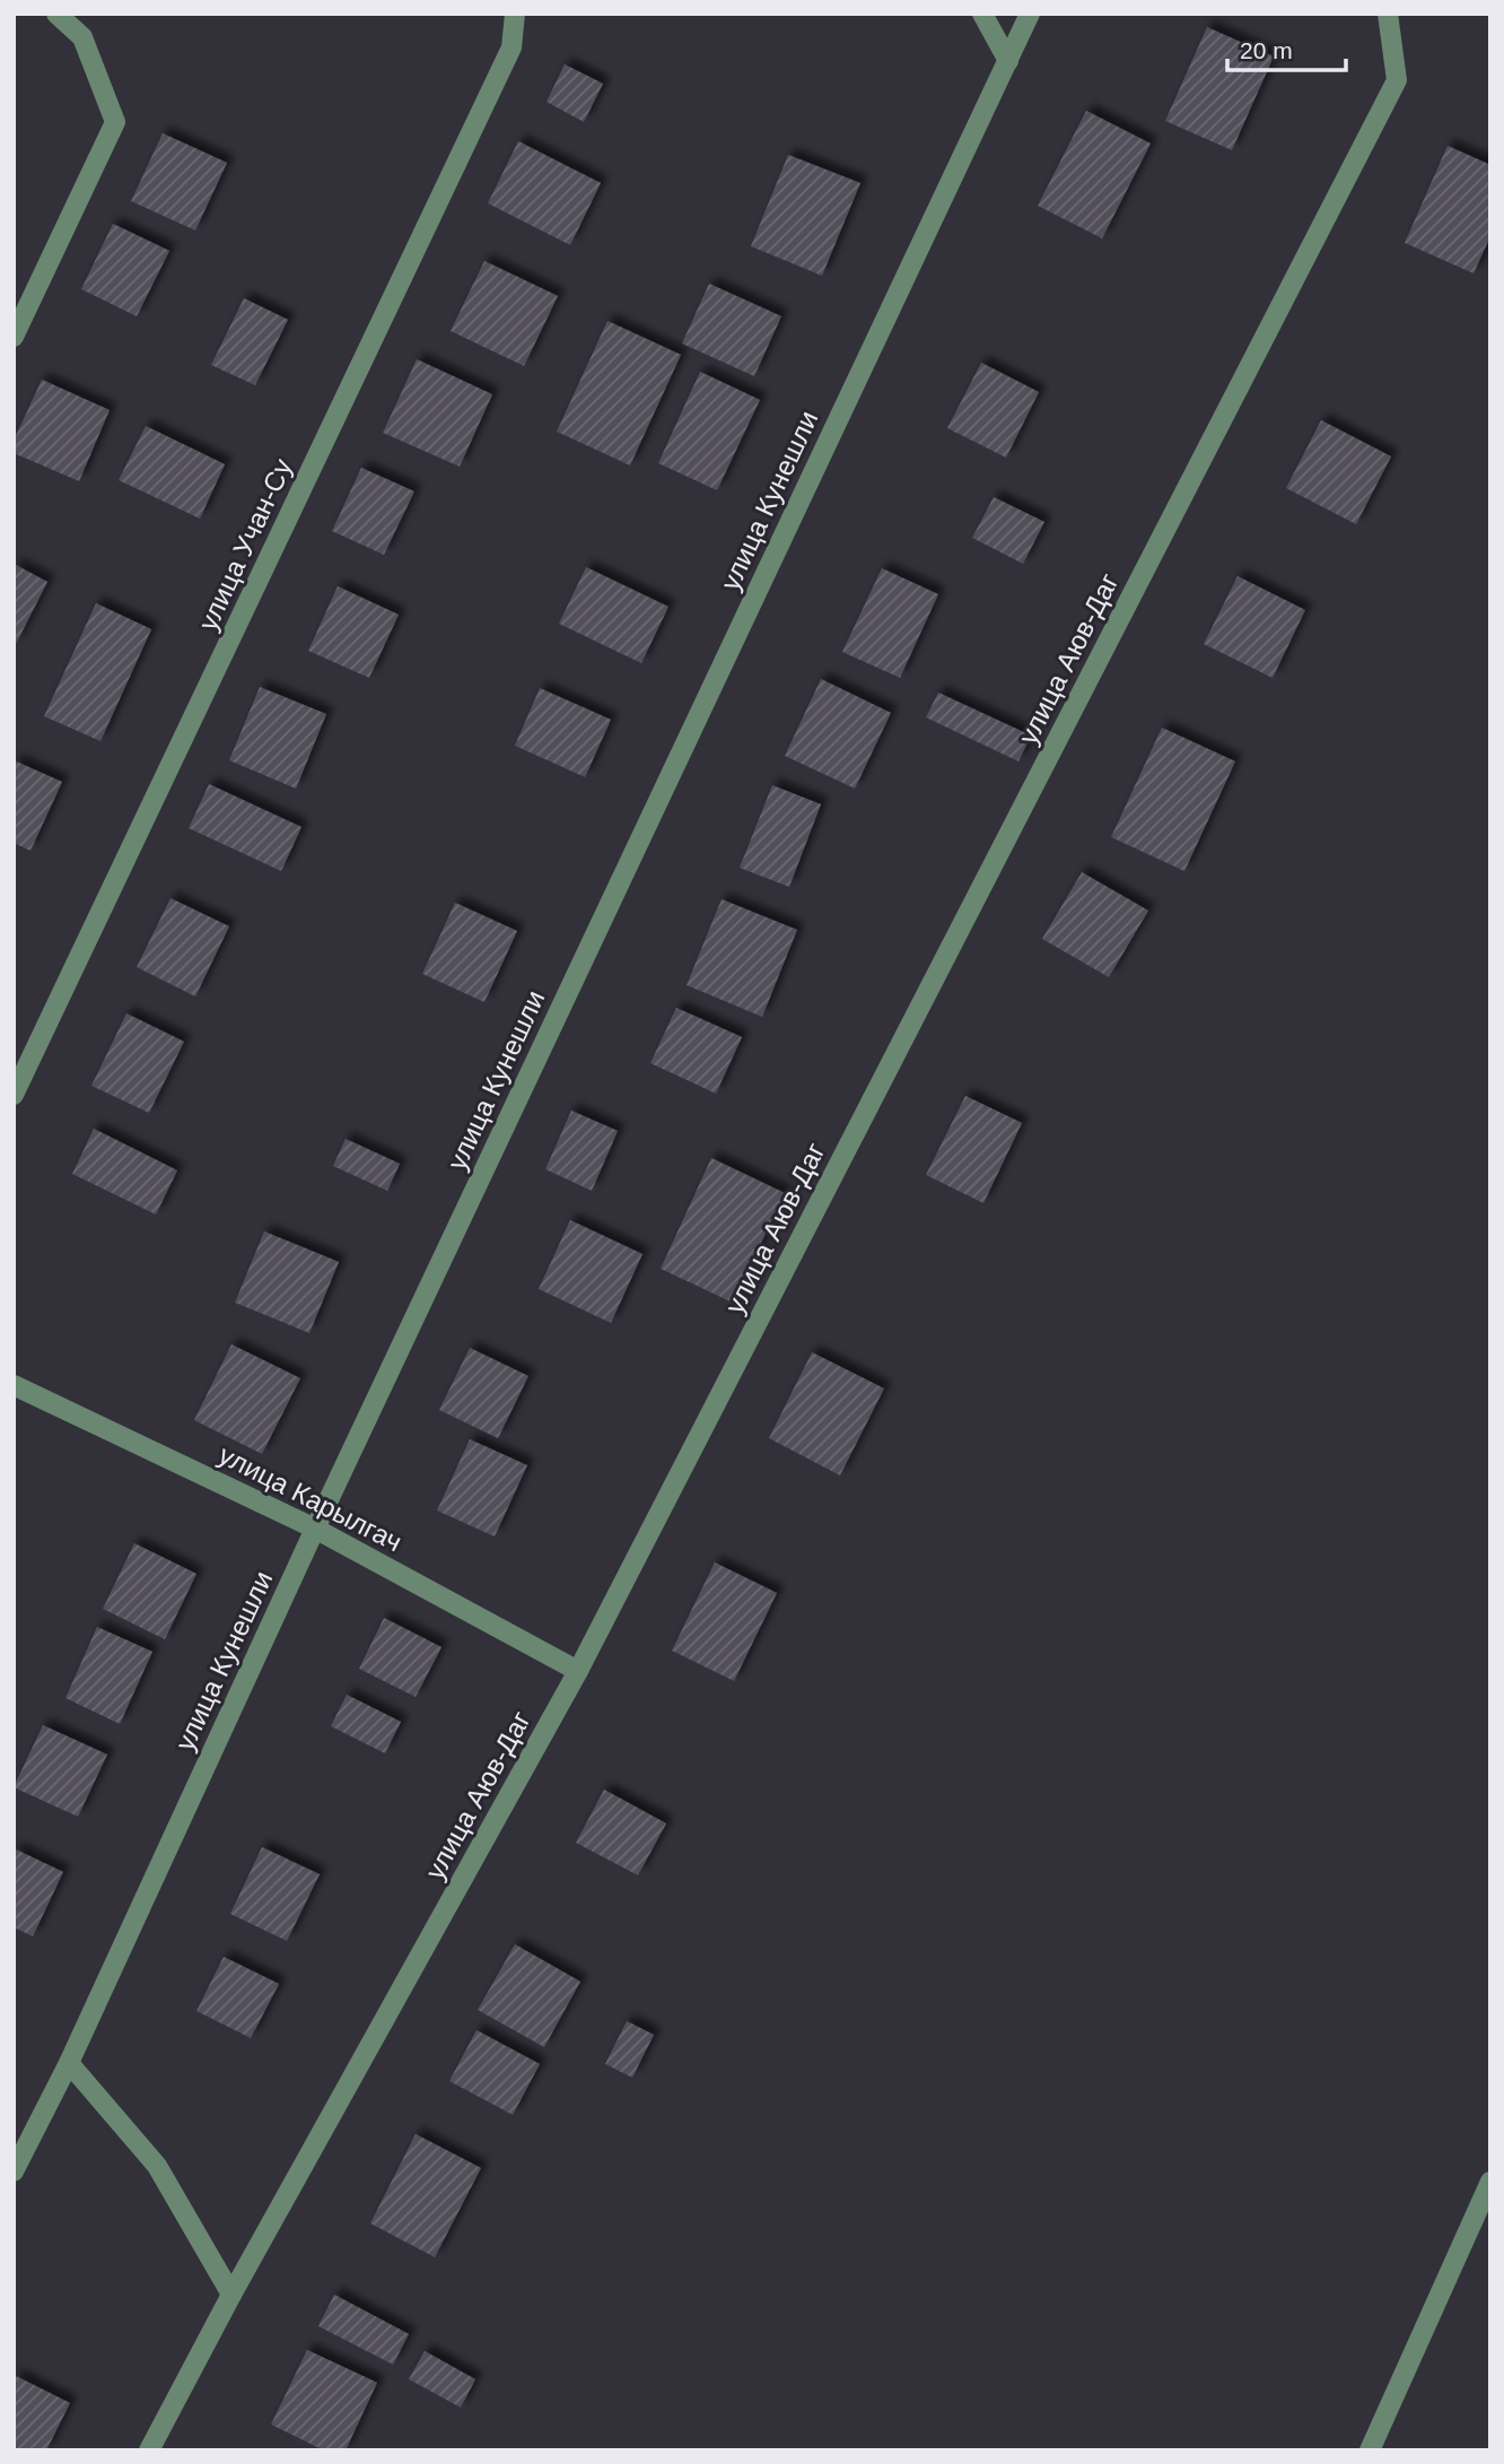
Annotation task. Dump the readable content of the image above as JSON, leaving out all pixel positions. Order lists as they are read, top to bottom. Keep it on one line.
{"streets":{"street":["улица Кунешли","улица Учан-Су","улица Аюв-Даг","улица Карылгач"]},"crossings":[["улица Кунешли","улица Карылгач"],["улица Аюв-Даг","улица Карылгач"]],"scale_bar":"20 m"}
